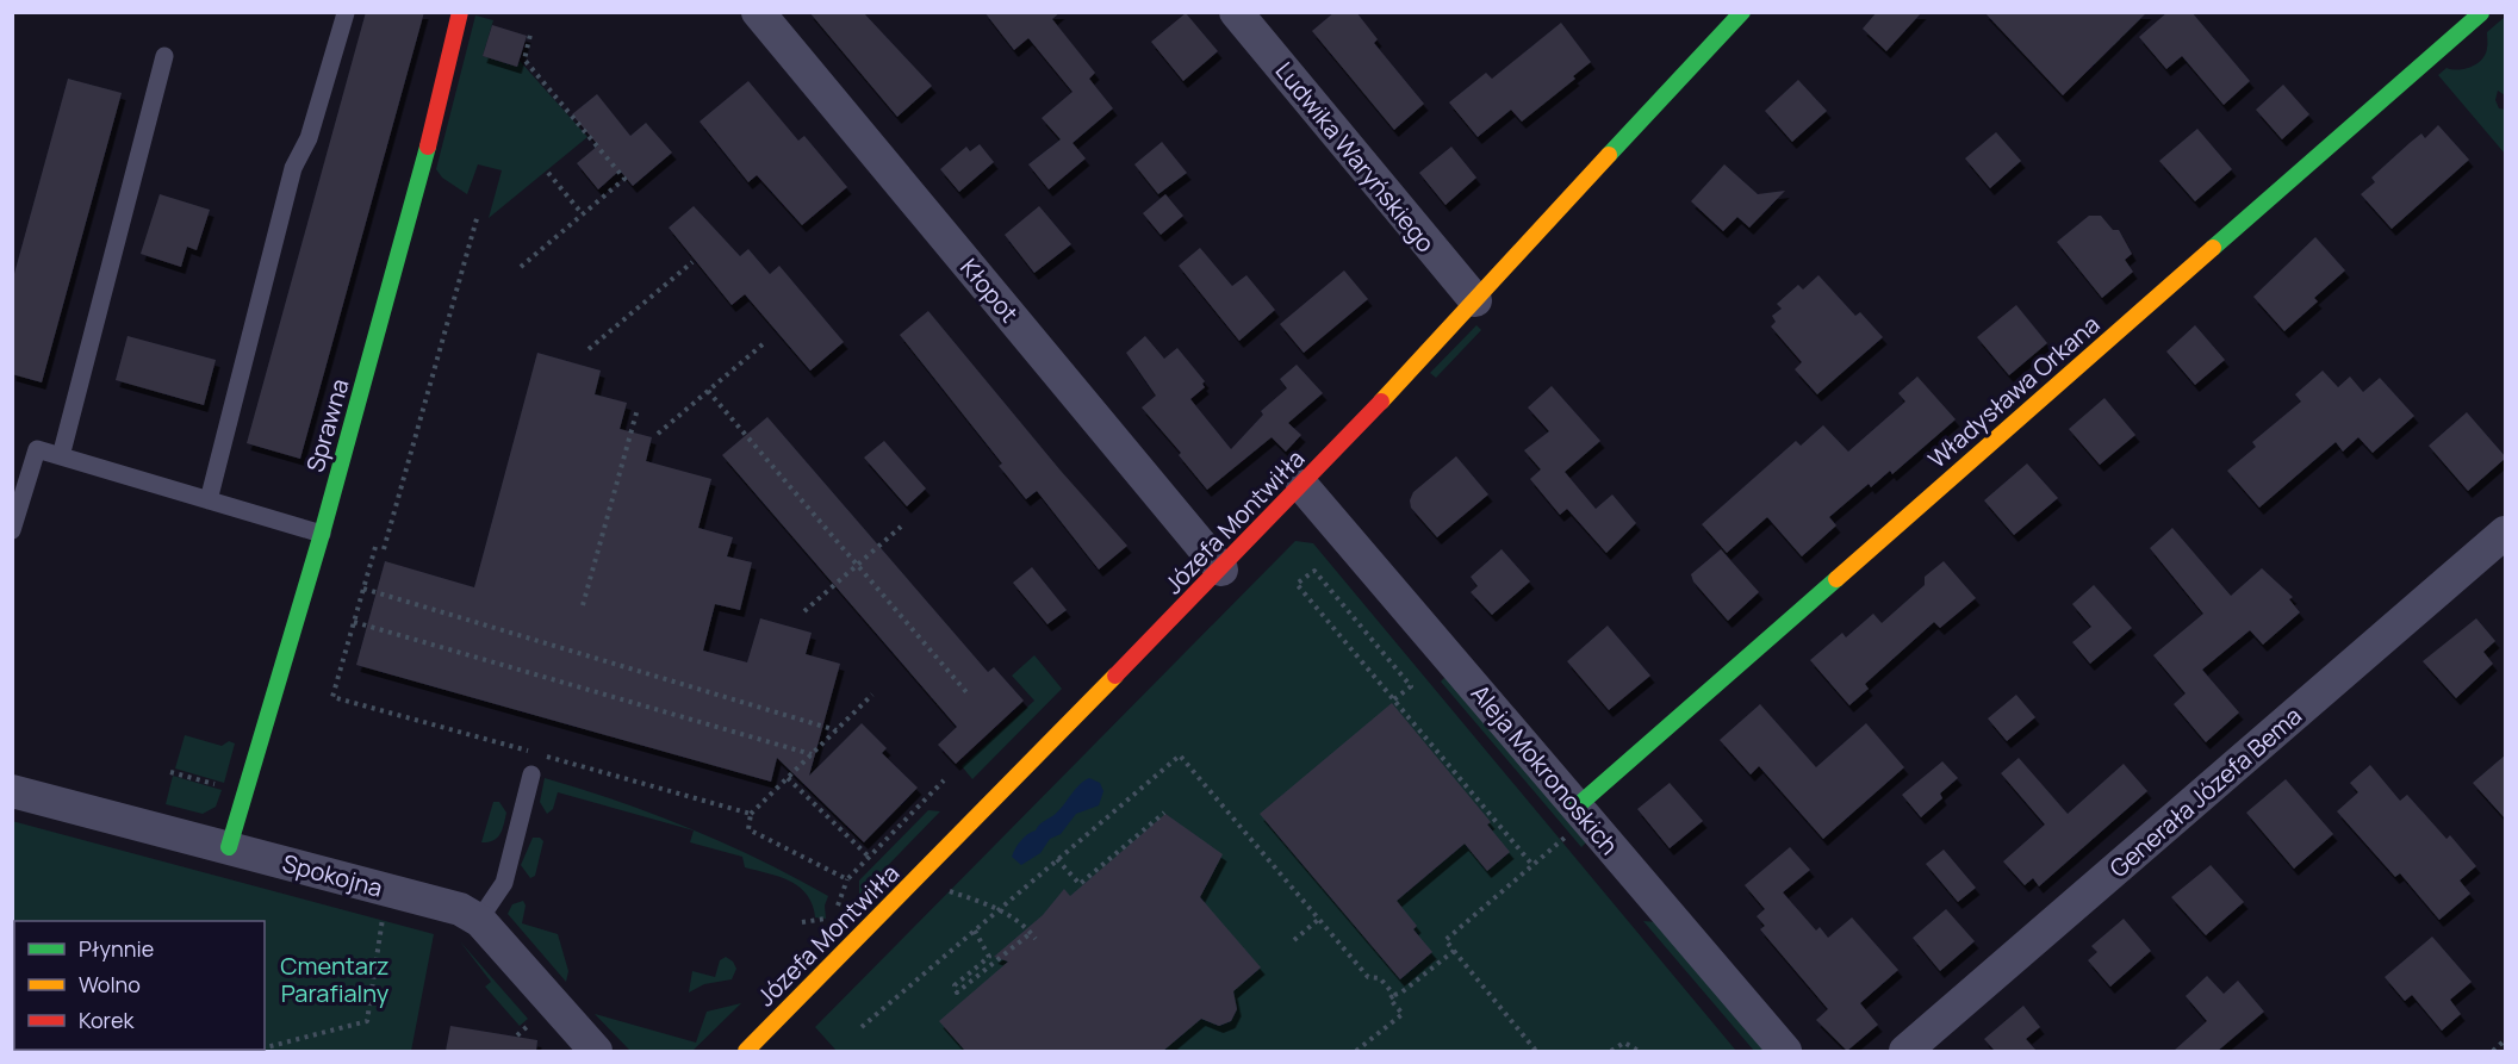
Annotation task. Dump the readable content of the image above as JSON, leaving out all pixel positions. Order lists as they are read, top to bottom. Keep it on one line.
{"streets":{"street":["Ludwika Waryńskiego","Kłopot","Władysława Orkana","Sprawna","Józefa Montwiłła","Aleja Mokronoskich","Generała Józefa Bema","Spokojna"]},"crossings":[["Ludwika Waryńskiego","Józefa Montwiłła"],["Kłopot","Józefa Montwiłła"],["Władysława Orkana","Aleja Mokronoskich"],["Sprawna","Spokojna"],["Józefa Montwiłła","Aleja Mokronoskich"]],"parks":["Cmentarz Parafialny"],"legend":["Płynnie","Wolno","Korek"]}
